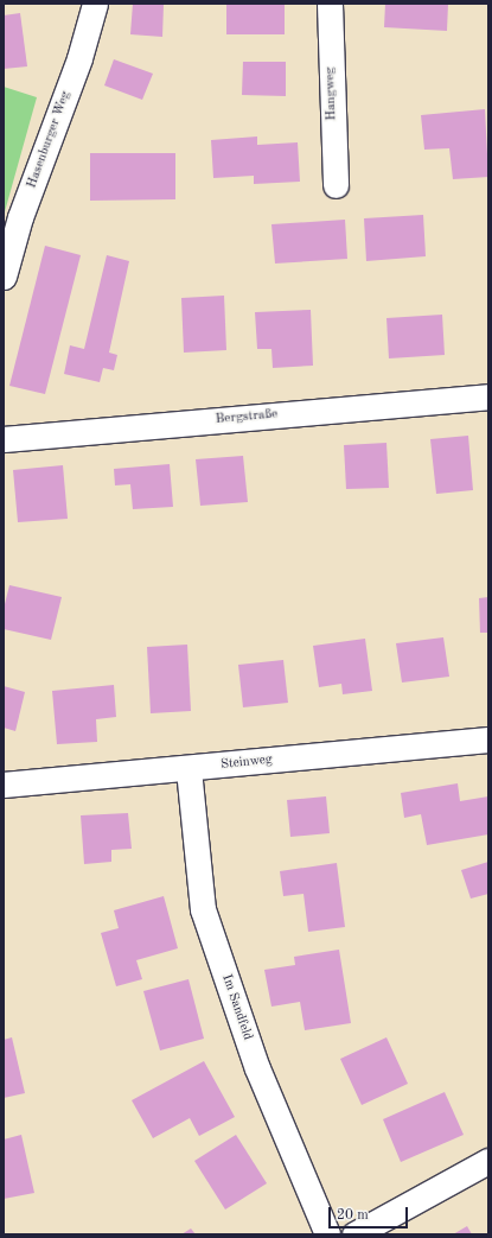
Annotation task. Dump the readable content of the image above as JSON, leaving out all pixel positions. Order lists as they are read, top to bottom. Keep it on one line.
{"streets":{"street":["Hangweg","Hasenburger Weg","Bergstraße","Steinweg","Im Sandfeld"]},"crossings":[["Steinweg","Im Sandfeld"]],"scale_bar":"20 m"}
